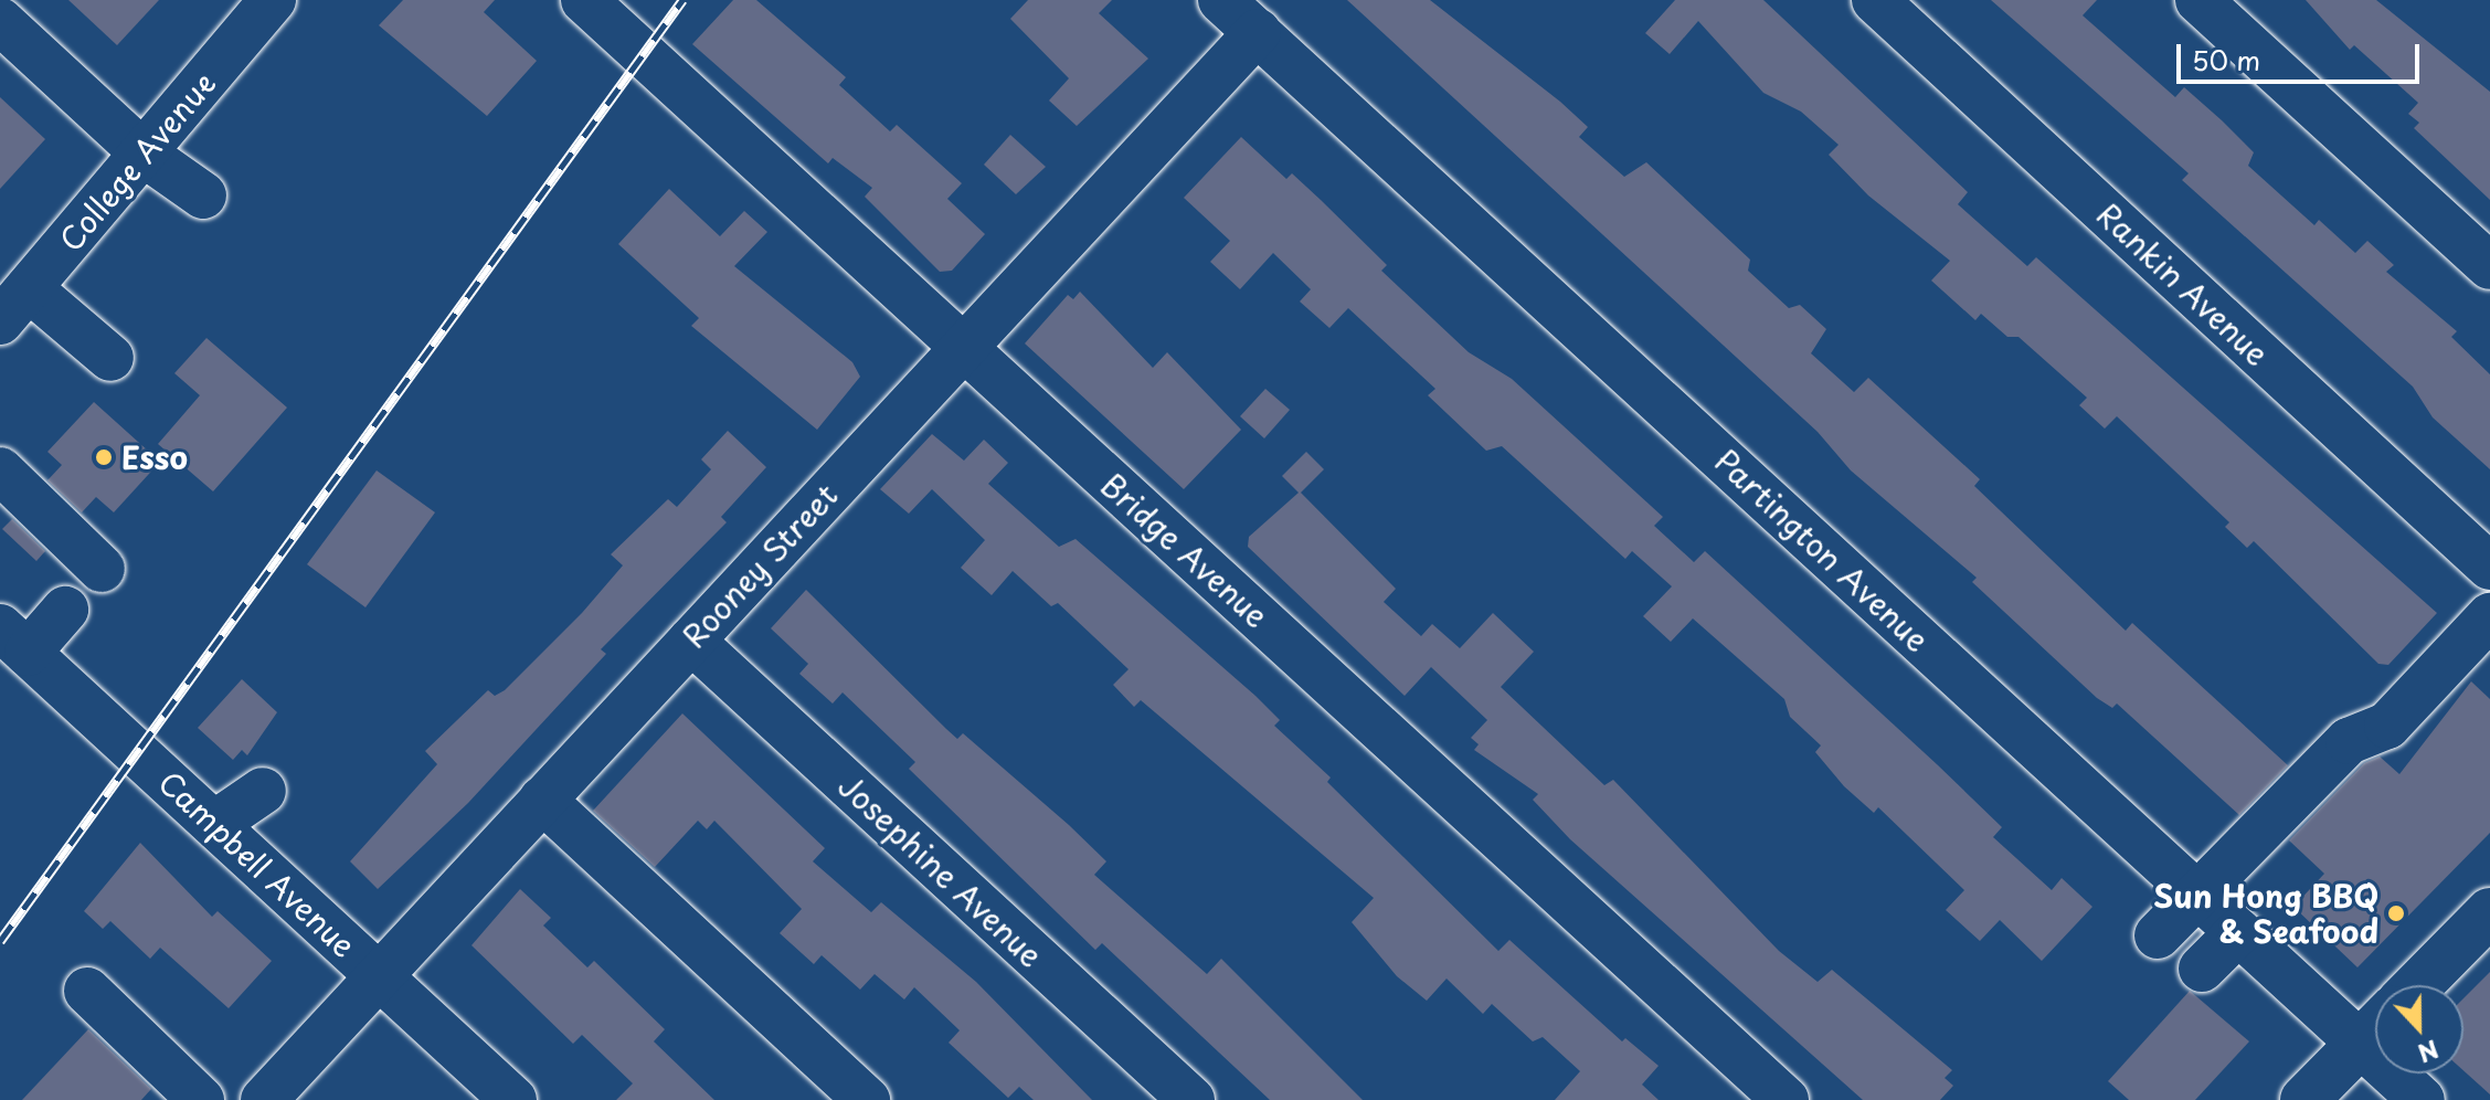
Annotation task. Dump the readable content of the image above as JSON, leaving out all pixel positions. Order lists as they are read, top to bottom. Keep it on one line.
{"streets":{"street":["College Avenue","Rankin Avenue","Bridge Avenue","Partington Avenue","Rooney Street","Campbell Avenue","Josephine Avenue"]},"crossings":[["Bridge Avenue","Rooney Street"],["Partington Avenue","Rooney Street"],["Rooney Street","Campbell Avenue"],["Rooney Street","Josephine Avenue"]],"places":["Esso","Sun Hong BBQ & Seafood"],"scale_bar":"50 m","north":"bottom"}
